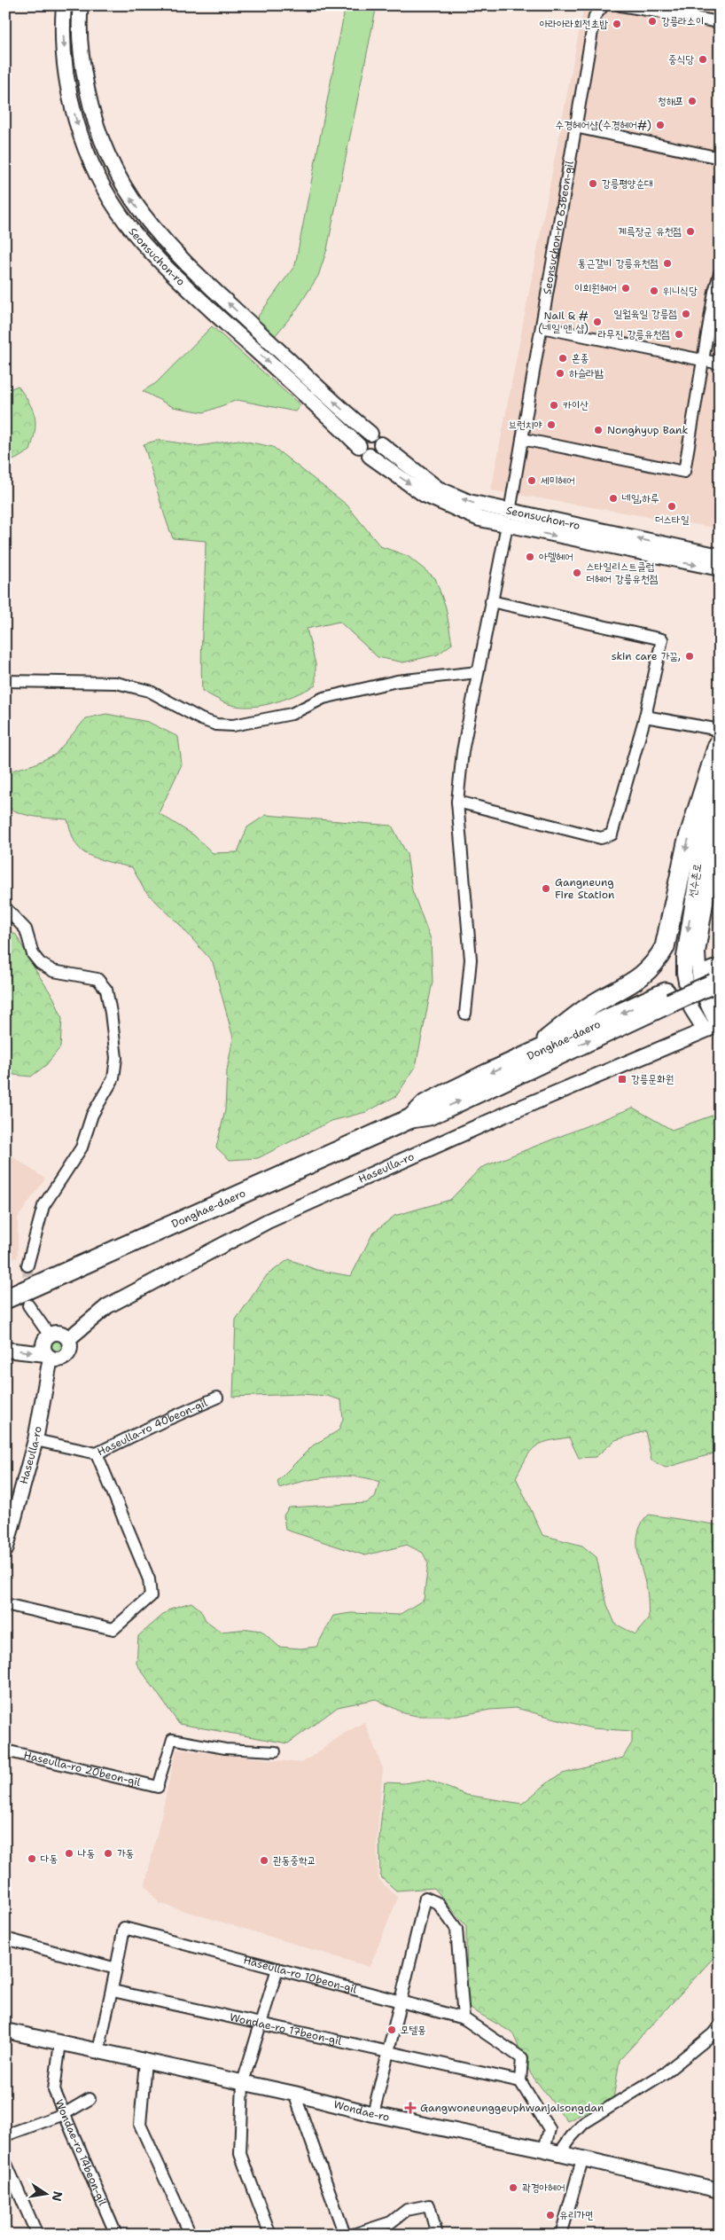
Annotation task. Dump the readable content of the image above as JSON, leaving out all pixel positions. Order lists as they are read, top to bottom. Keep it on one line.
{"streets":{"main road":["Donghae-daero"],"street":["Seonsuchon-ro 63beon-gil","Seonsuchon-ro","선수촌로","Haseulla-ro","Haseulla-ro 40beon-gil","Haseulla-ro 20beon-gil","Haseulla-ro 10beon-gil","Wondae-ro 17beon-gil","Wondae-ro","Wondae-ro 14beon-gil"]},"crossings":[["Seonsuchon-ro 63beon-gil","Seonsuchon-ro"],["선수촌로","Haseulla-ro"],["Haseulla-ro","Haseulla-ro 40beon-gil"],["Haseulla-ro 10beon-gil","Wondae-ro 17beon-gil"],["Wondae-ro","Wondae-ro 14beon-gil"]],"places":{"other":["강릉라소이","아라아라회전초밥","중식당","청해포","수경헤어샵(수경헤어#)","강릉평양순대","계륵장군 유천점","통근갈비 강릉유천점","이희원헤어","위니식당","일월육일 강릉점","Nail & # (네일 앤 샵)","라무진 강릉유천점","혼종","하슬라밤","카이산","브런치야","Nonghyup Bank","세미헤어","네일,하루","더스타일","아델헤어","스타일리스트클럽 더헤어 강릉유천점","skin care 가꿈,","Gangneung Fire Station","나동","가동","다동","관동중학교","모텔몽","곽경아헤어","유리가면"],"transit":["강릉문화원"],"health":["Gangwoneunggeuphwanjaisongdan"]},"north":"right"}
